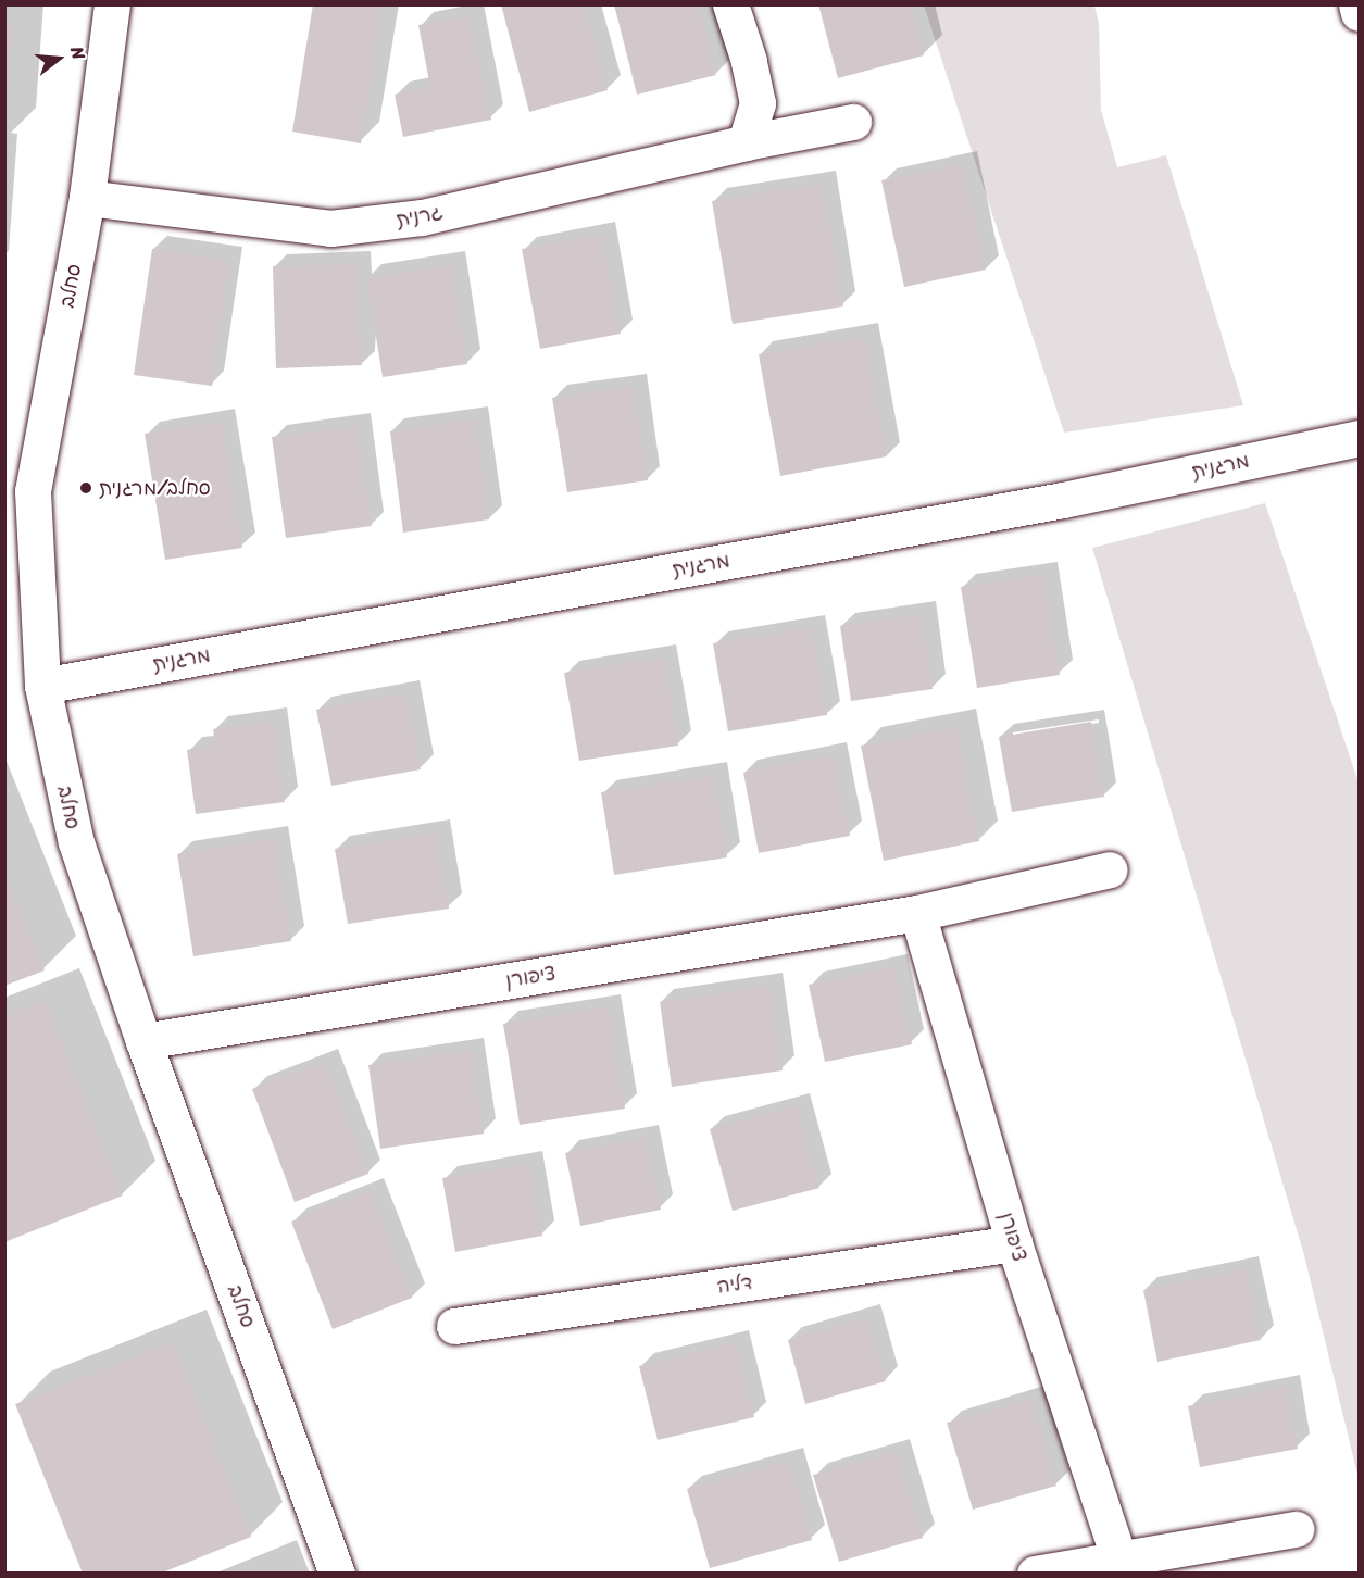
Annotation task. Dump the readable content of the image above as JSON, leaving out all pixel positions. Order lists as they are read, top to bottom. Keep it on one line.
{"streets":{"street":["גרנית","סחלב","מרגנית","ציפורן","דליה"]},"crossings":[["גרנית","סחלב"],["סחלב","מרגנית"],["סחלב","ציפורן"],["ציפורן","דליה"]],"places":["סחלב/מרגנית"],"north":"right"}
